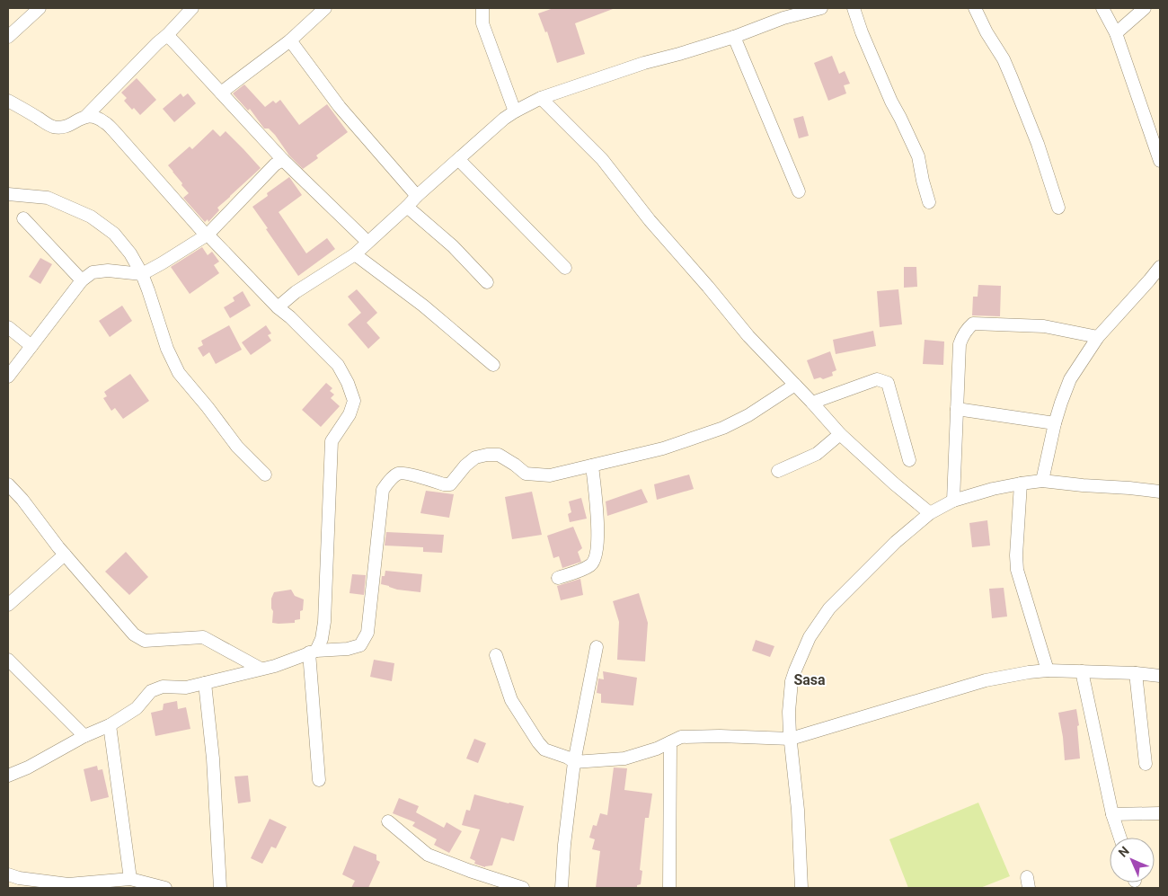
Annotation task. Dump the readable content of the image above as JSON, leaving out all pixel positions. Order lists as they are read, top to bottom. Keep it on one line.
{"districts":["Sasa"],"north":"top left"}
